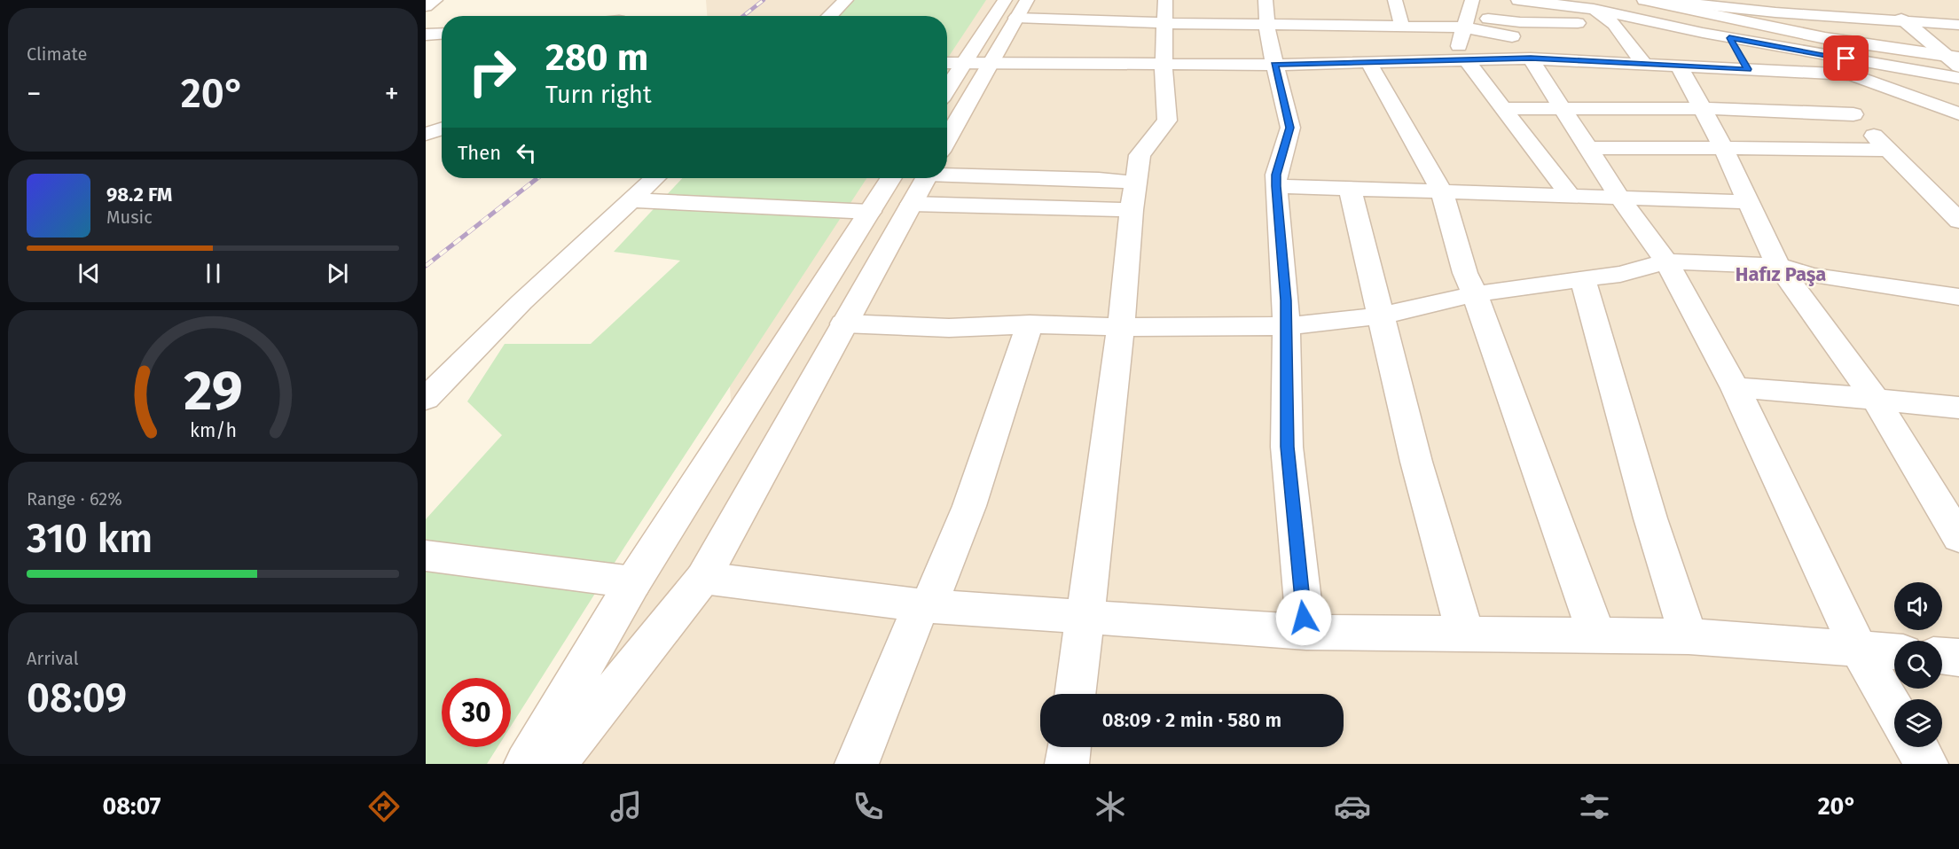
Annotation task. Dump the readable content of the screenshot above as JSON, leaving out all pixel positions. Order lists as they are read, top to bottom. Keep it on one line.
{"districts":["Hafız Paşa"],"page":{"tile":["Climate",["Range · 62%","310 km"],["Arrival","08:09"]],"turn":["280 m","Turn right"],"heat":["−","20°","+"],"then":"Then","song":["98.2 FM","Music"],"limit":"30","trip":"08:09 · 2 min · 580 m","tabs":["08:07","20°"],"gauge":["29","km/h"]}}
